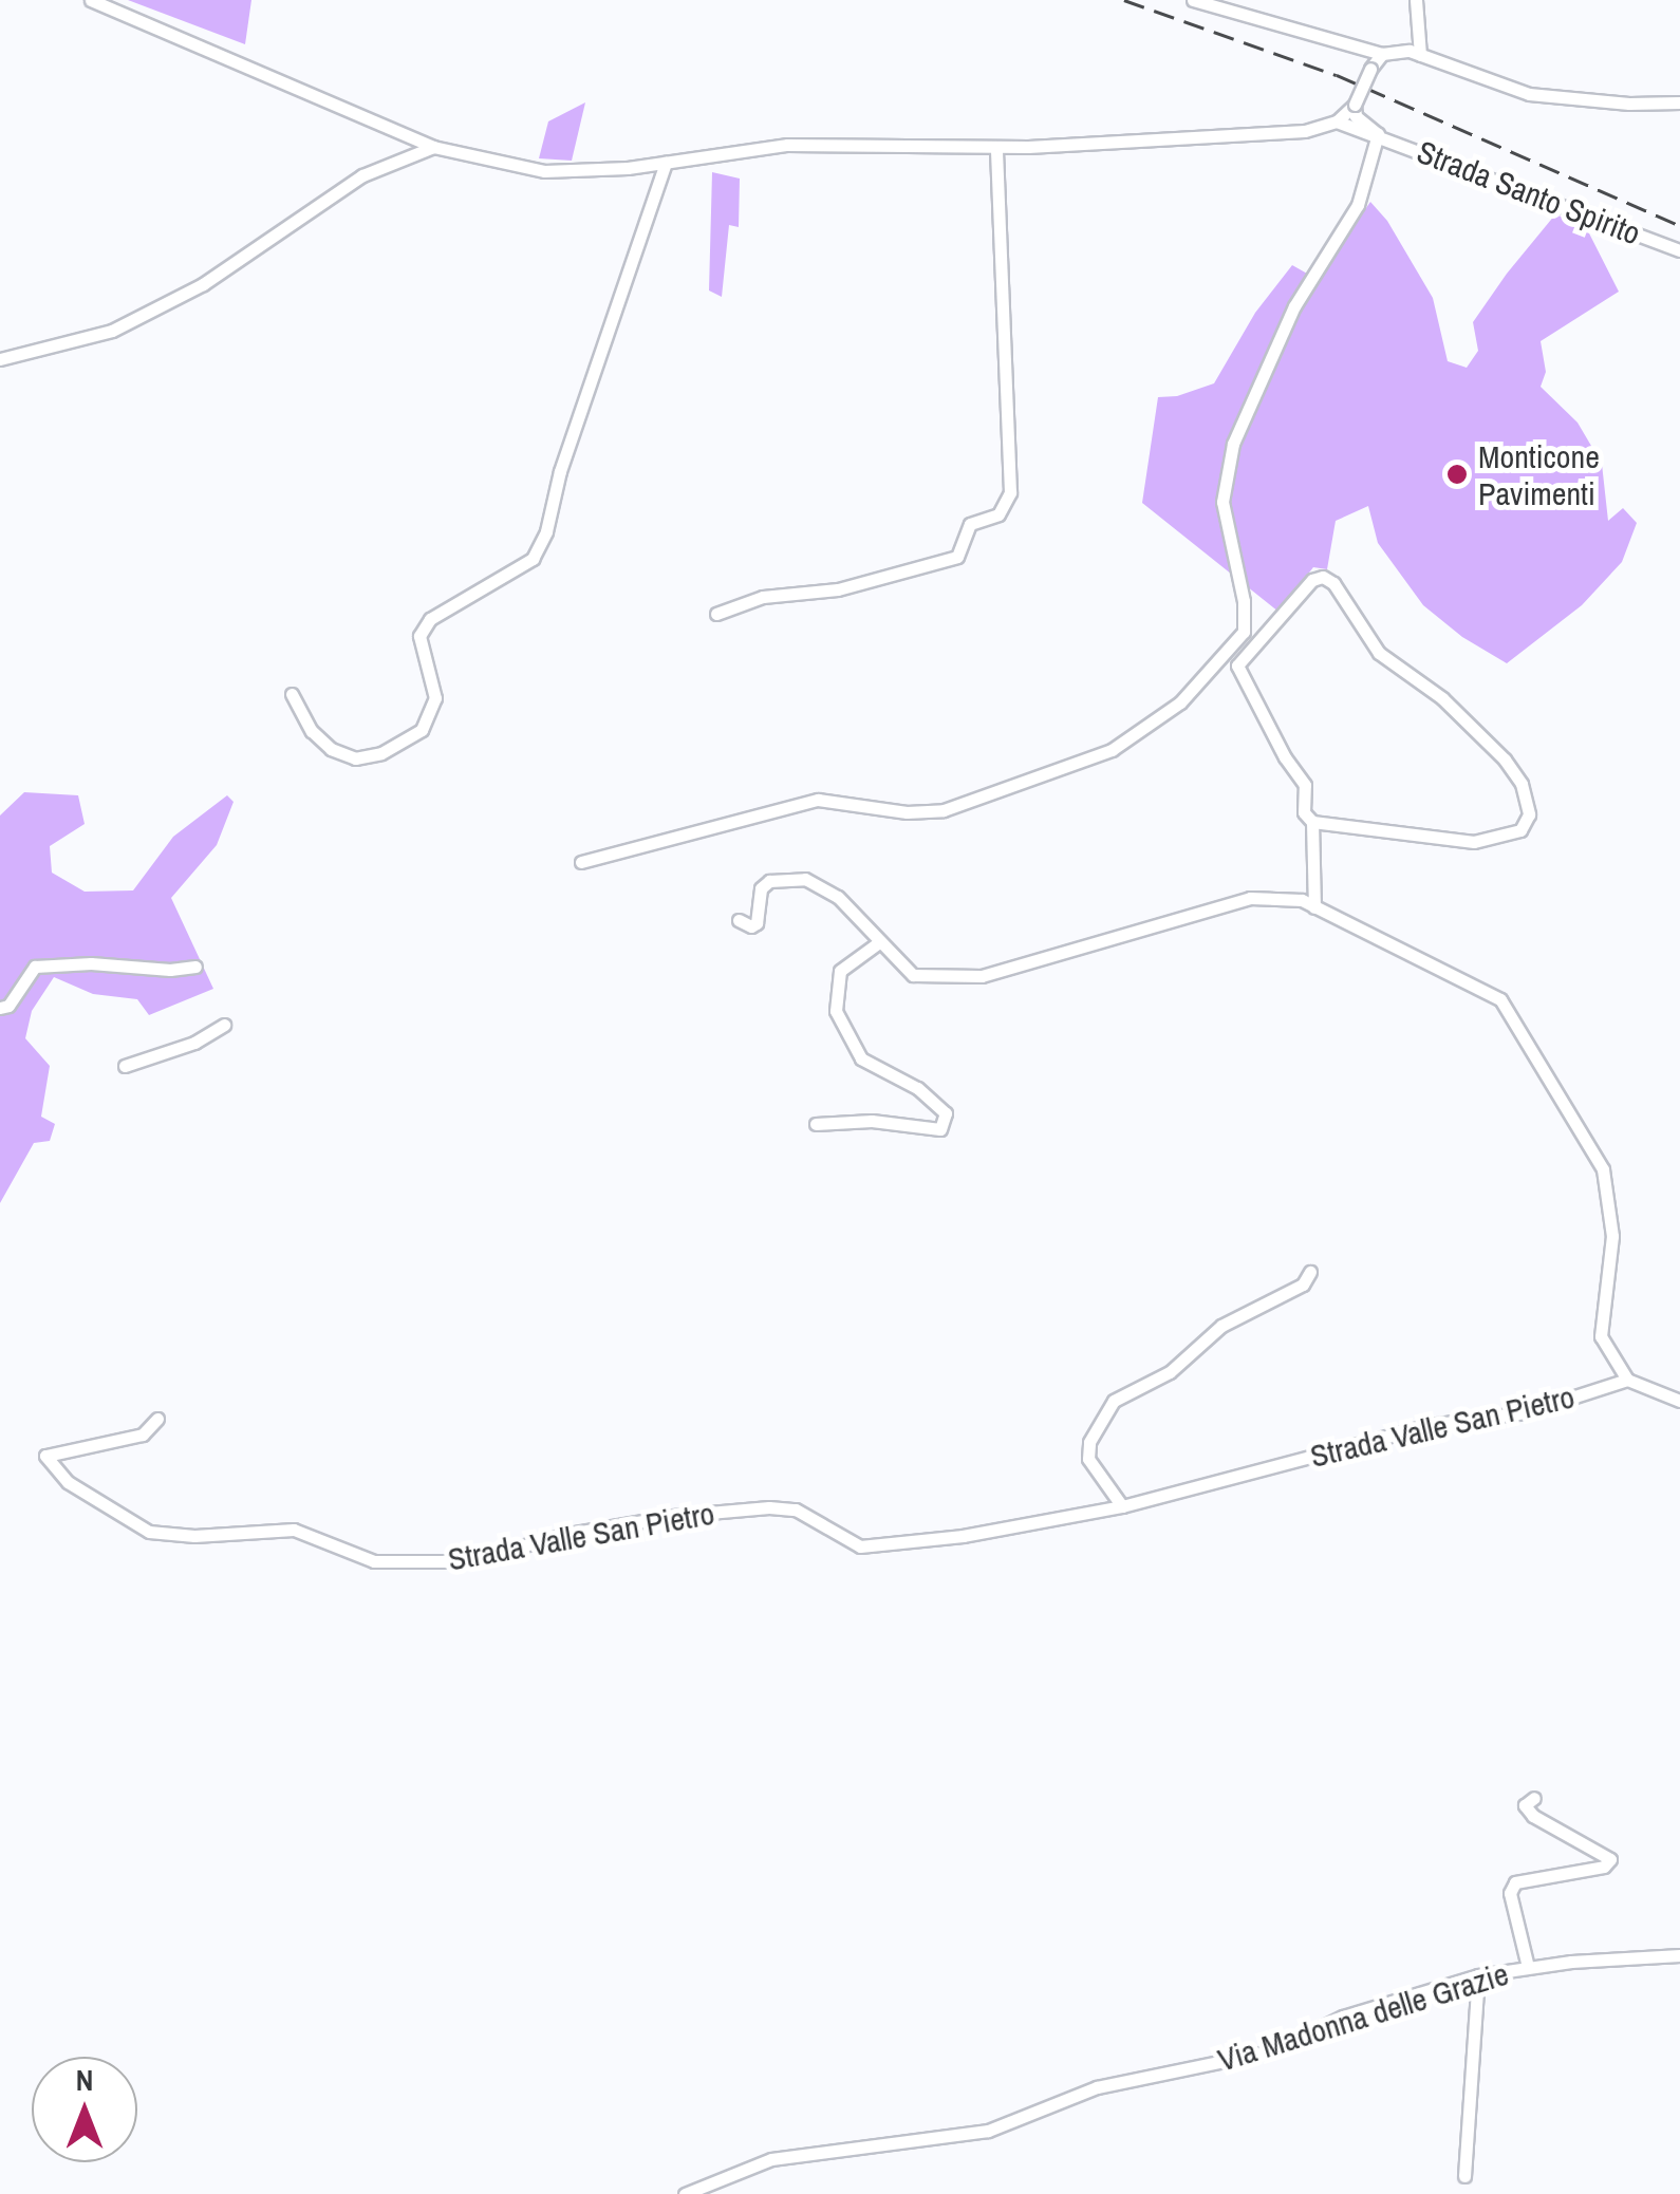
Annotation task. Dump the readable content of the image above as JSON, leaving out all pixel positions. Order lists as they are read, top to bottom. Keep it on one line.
{"streets":{"street":["Strada Santo Spirito","Strada Valle San Pietro","Via Madonna delle Grazie"]},"places":["Monticone Pavimenti"],"north":"top"}
